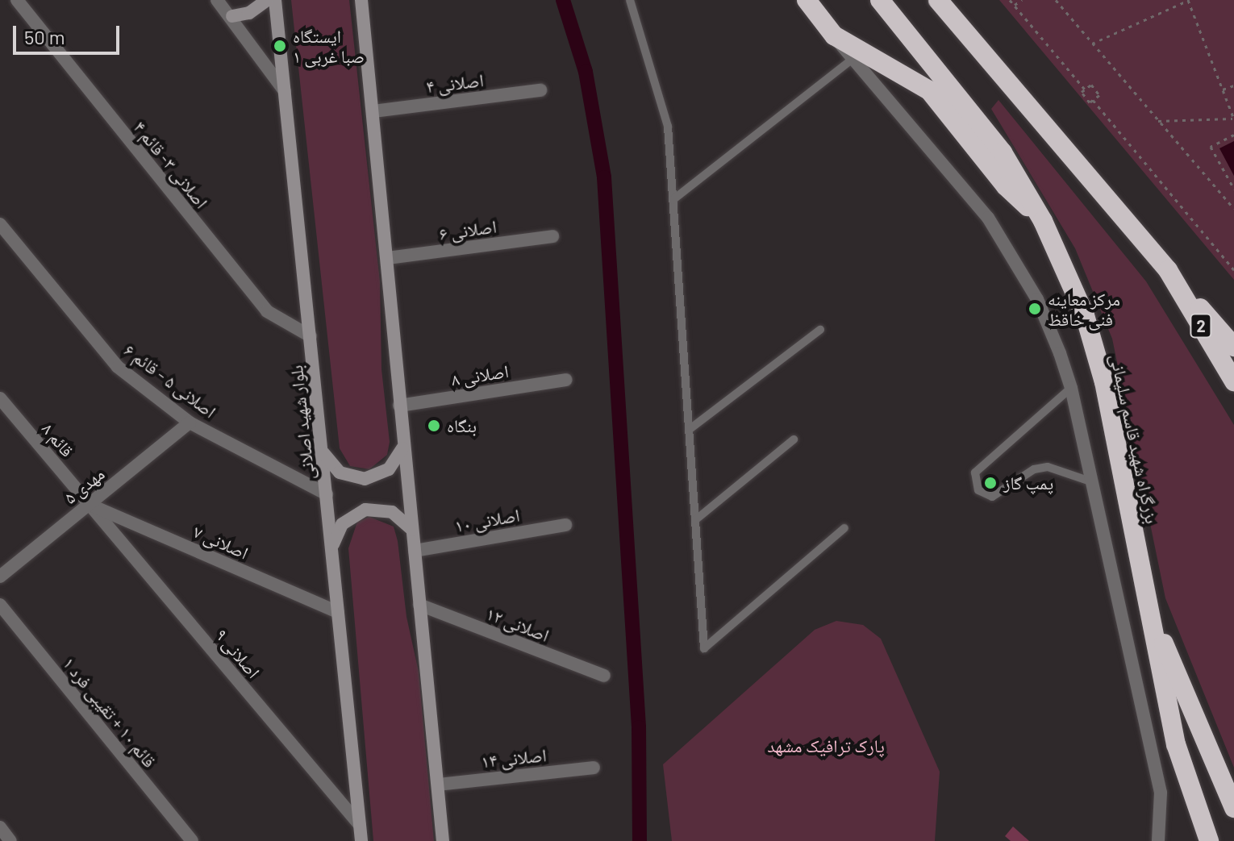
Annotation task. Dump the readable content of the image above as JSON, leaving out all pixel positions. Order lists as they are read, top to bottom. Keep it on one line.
{"streets":{"highway":["2","بزرگراه شهید قاسم سلیمانی"],"main road":["بلوار شهید اصلانی"],"street":["اصلانی ۴","اصلانی ۳- قائم ۴","اصلانی ۶","اصلانی ۸","اصلانی ۵ - قائم ۶","قائم ۸","مهدی ۵","اصلانی ۱۰","اصلانی ۷","اصلانی ۱۲","اصلانی ۹","قائم ۱۰ + تقیبی فرد ۱","اصلانی ۱۴"]},"crossings":[["اصلانی ۳- قائم ۴","بلوار شهید اصلانی"],["اصلانی ۵ - قائم ۶","بلوار شهید اصلانی"],["اصلانی ۵ - قائم ۶","مهدی ۵"],["بلوار شهید اصلانی","اصلانی ۷"],["بلوار شهید اصلانی","اصلانی ۹"],["قائم ۸","مهدی ۵"],["قائم ۸","اصلانی ۷"],["قائم ۸","اصلانی ۹"],["مهدی ۵","اصلانی ۷"],["مهدی ۵","اصلانی ۹"],["اصلانی ۷","اصلانی ۹"]],"parks":["پارک ترافیک مشهد"],"places":["ایستگاه صبا غربی ۱","مرکز معاینه فنی خاقظ","بنگاه","پمپ گاز"],"scale_bar":"50 m"}
